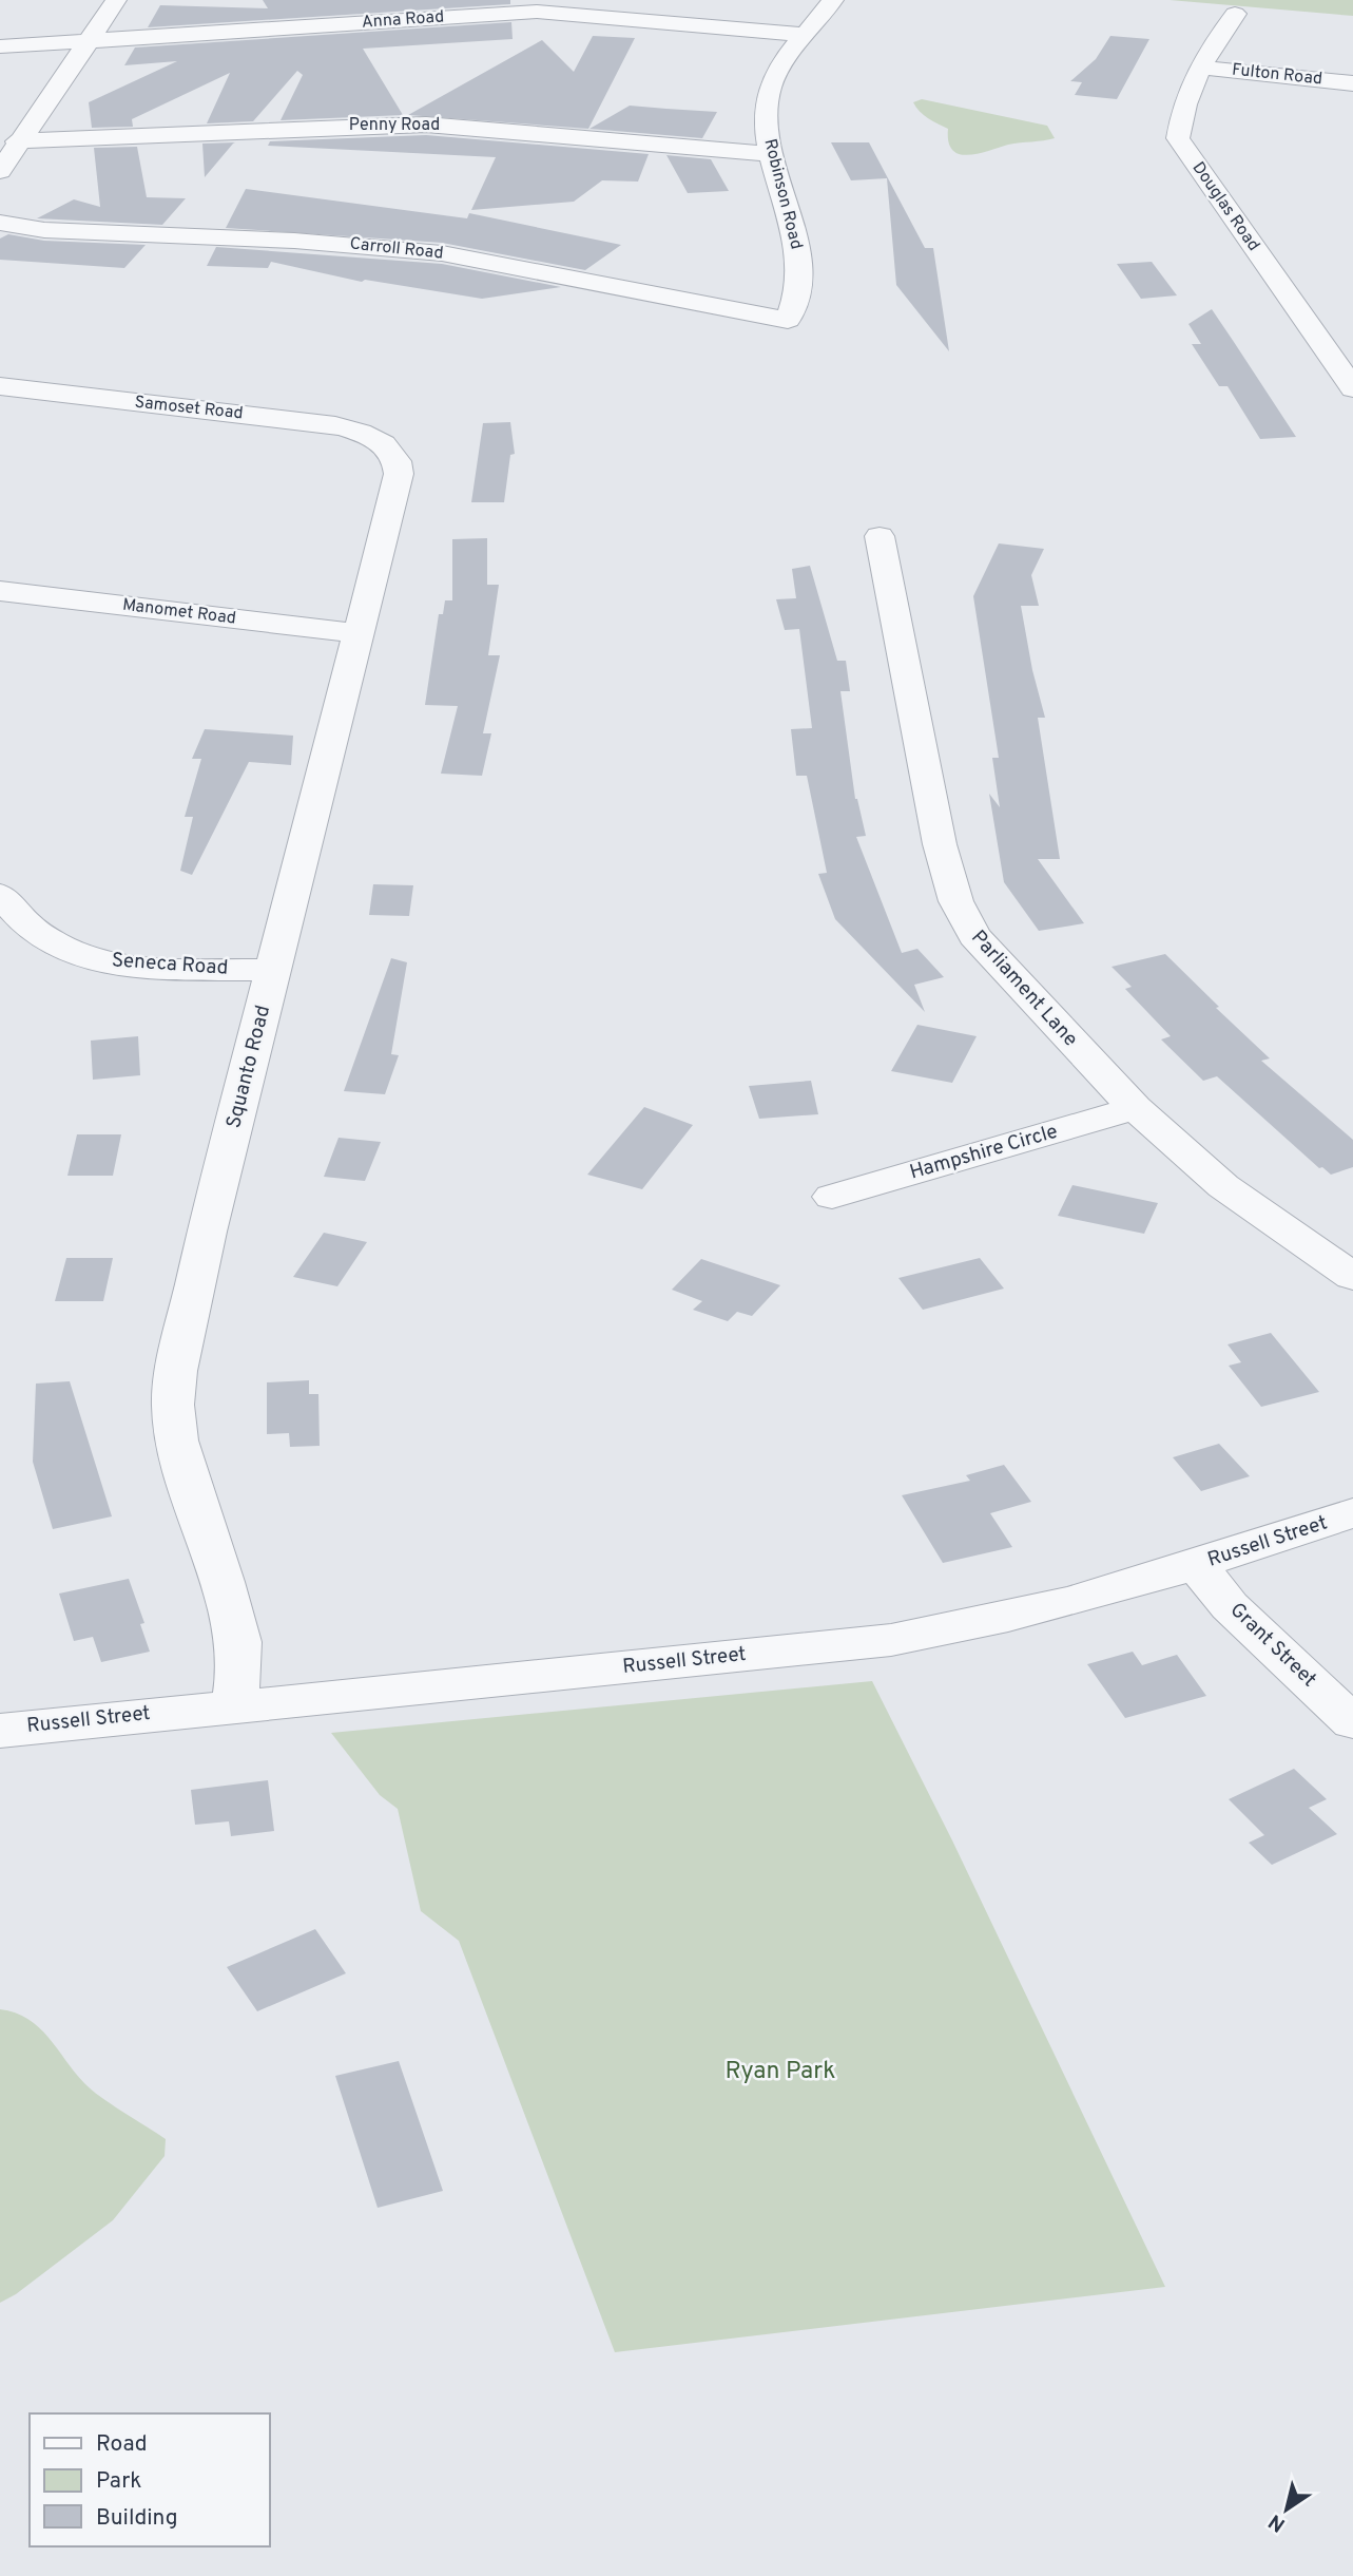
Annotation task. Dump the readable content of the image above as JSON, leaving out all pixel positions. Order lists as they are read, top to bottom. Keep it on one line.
{"streets":{"street":["Anna Road","Fulton Road","Penny Road","Robinson Road","Douglas Road","Carroll Road","Samoset Road","Manomet Road","Seneca Road","Parliament Lane","Squanto Road","Hampshire Circle","Russell Street","Grant Street"]},"crossings":[["Anna Road","Robinson Road"],["Fulton Road","Douglas Road"],["Penny Road","Robinson Road"],["Robinson Road","Carroll Road"],["Samoset Road","Squanto Road"],["Manomet Road","Squanto Road"],["Seneca Road","Squanto Road"],["Parliament Lane","Hampshire Circle"],["Squanto Road","Russell Street"],["Russell Street","Grant Street"]],"parks":["Ryan Park"],"legend":["Road","Park","Building"],"north":"bottom left"}
